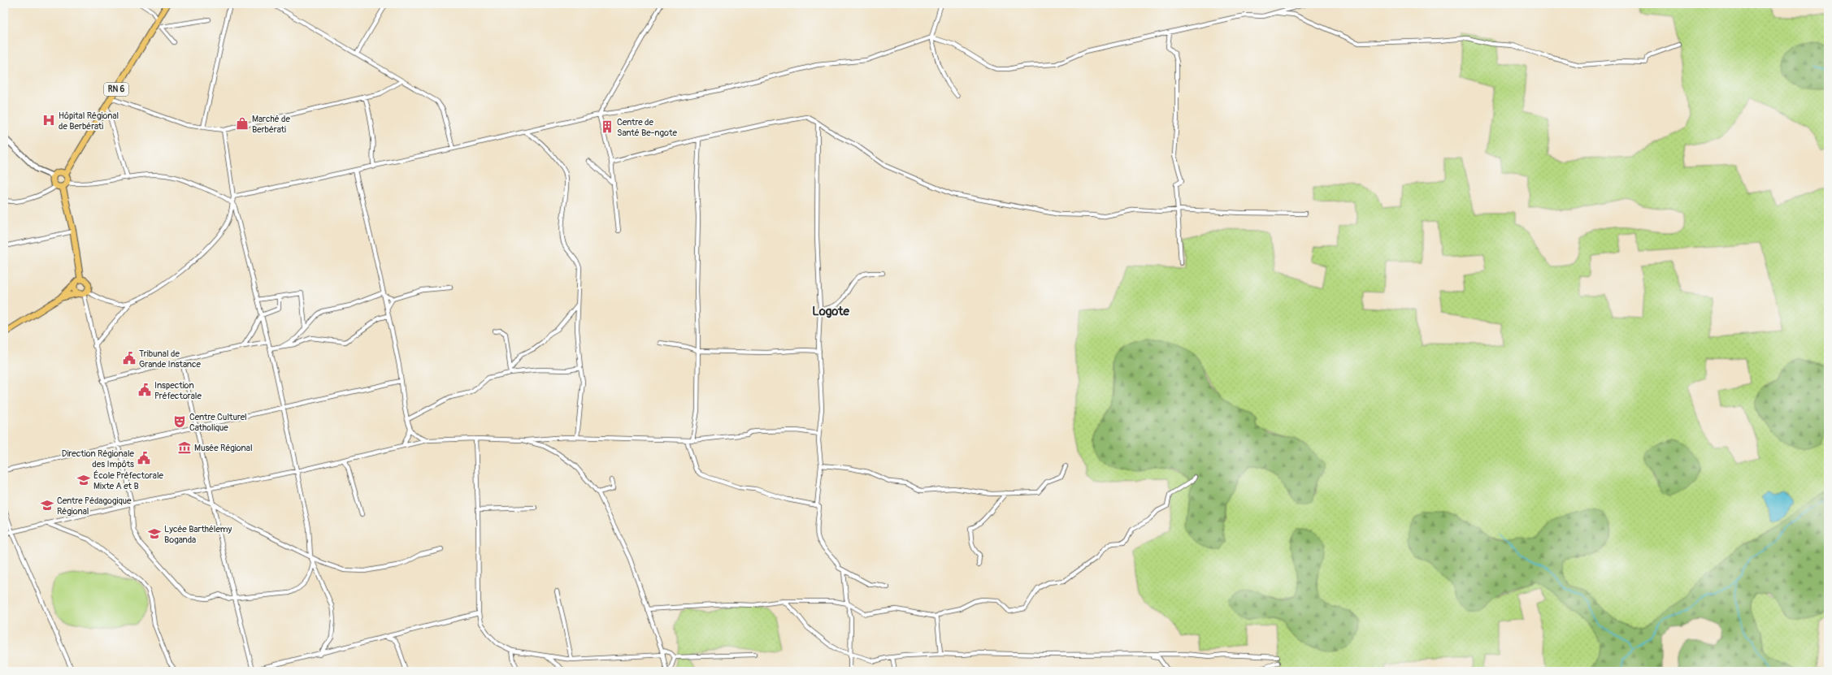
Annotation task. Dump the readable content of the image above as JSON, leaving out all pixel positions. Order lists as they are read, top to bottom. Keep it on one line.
{"streets":{"main road":["RN 6"]},"districts":["Logote"],"places":{"hospital":["Hôpital Régional de Berbérati"],"shop":["Marché de Berbérati"],"building":["Centre de Santé Be-ngote"],"public building":["Tribunal de Grande Instance","Inspection Préfectorale","Direction Régionale des Impôts"],"theatre":["Centre Culturel Catholique"],"museum":["Musée Régional"],"school or university":["École Préfectorale Mixte A et B","Centre Pédagogique Régional","Lycée Barthélemy Boganda"]}}
